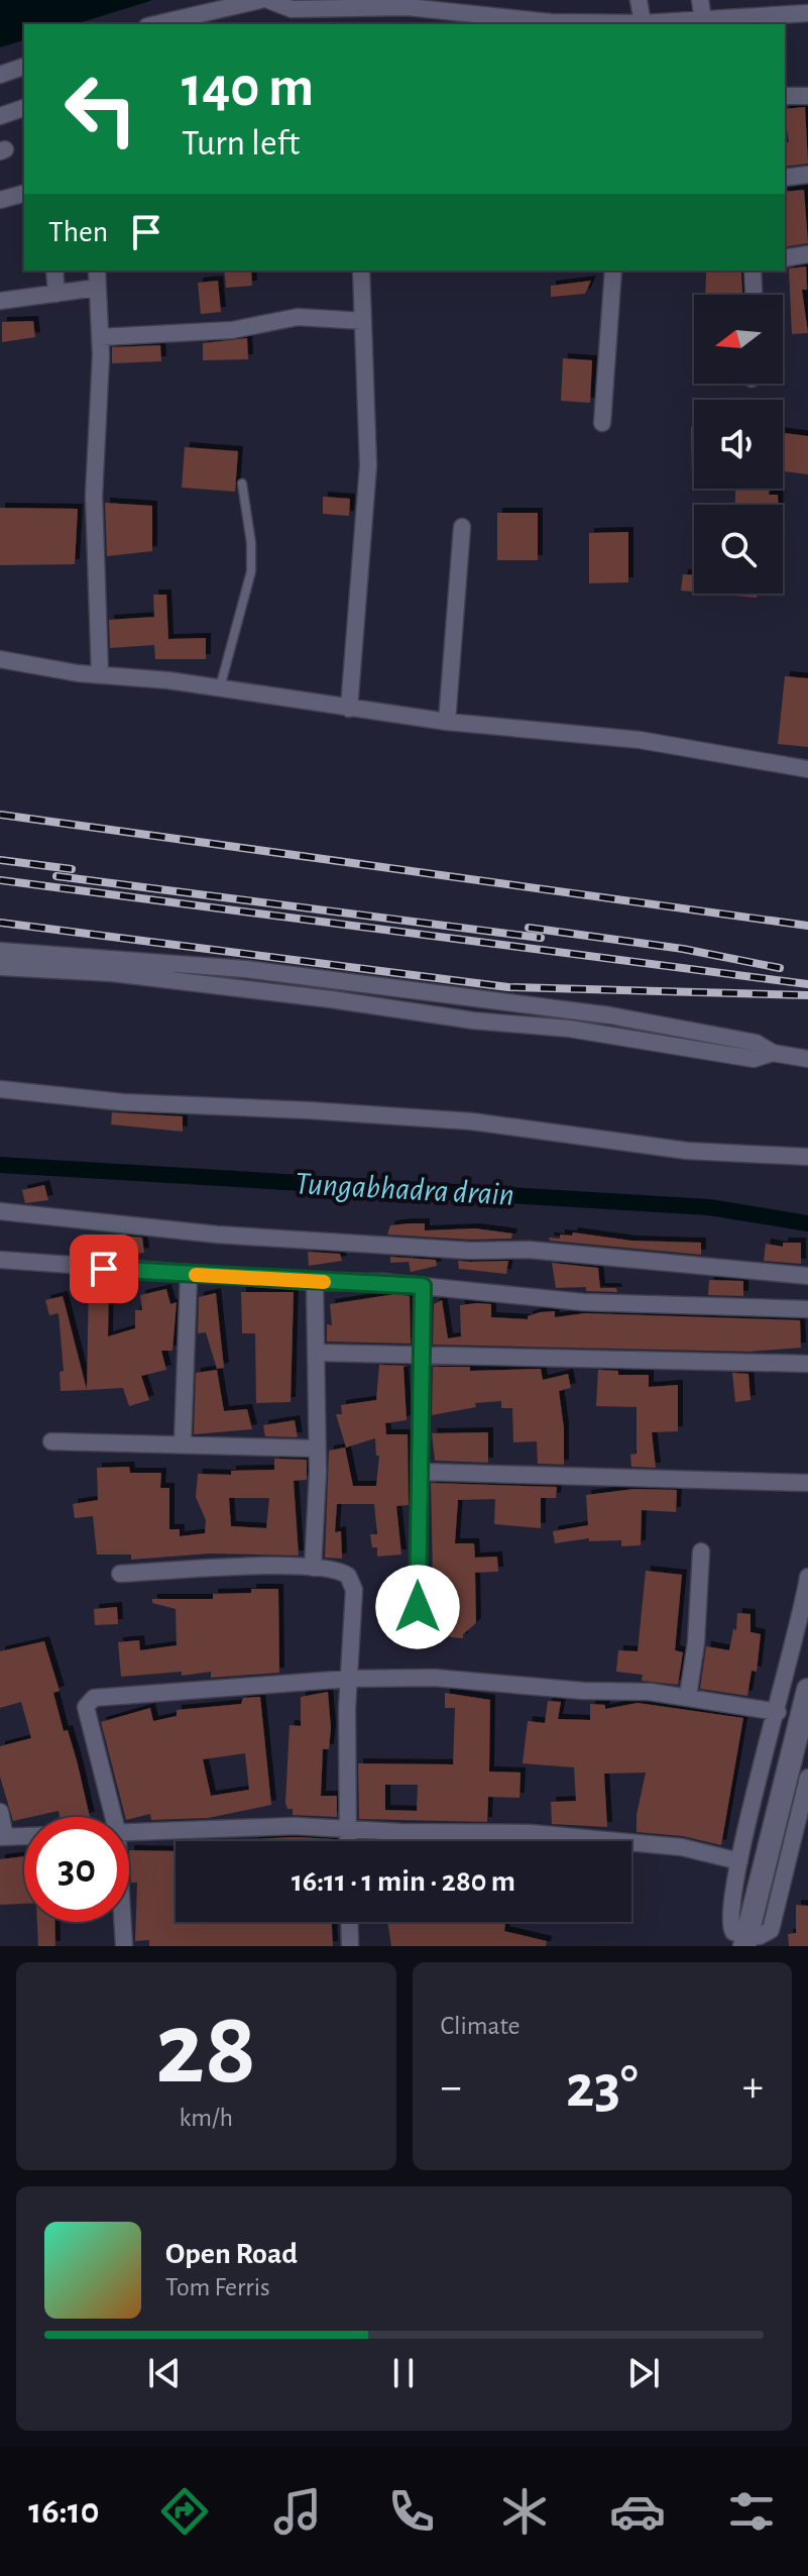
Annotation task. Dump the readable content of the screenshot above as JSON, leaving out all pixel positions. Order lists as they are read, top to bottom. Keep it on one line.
{"water":["Tungabhadra drain"],"north":"left","page":{"turn":["140 m","Turn left"],"then":"Then","limit":"30","trip":"16:11 · 1 min · 280 m","tile":[["28","km/h"],"Climate"],"heat":["−","23°","+"],"song":["Open Road","Tom Ferris"],"tabs":"16:10"}}
